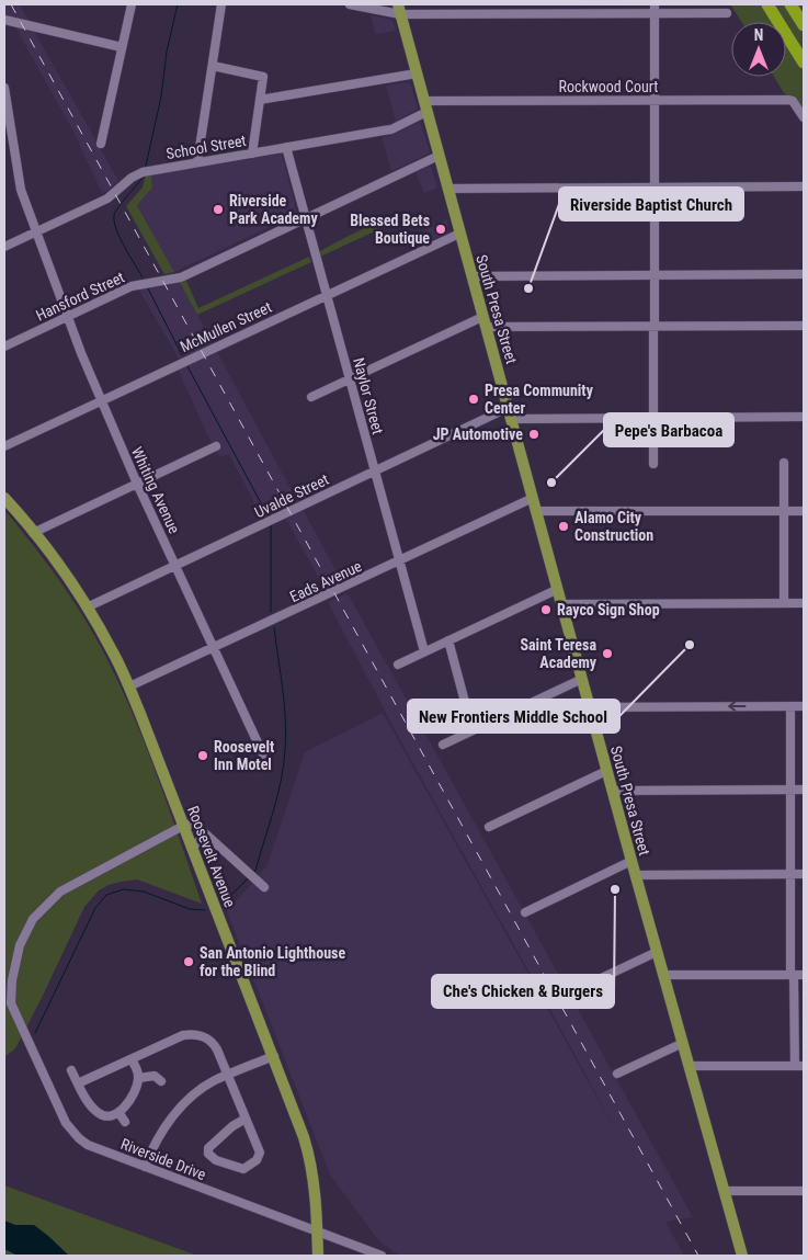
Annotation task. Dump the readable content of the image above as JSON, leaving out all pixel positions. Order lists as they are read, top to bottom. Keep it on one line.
{"streets":{"main road":["South Presa Street","Roosevelt Avenue"],"street":["Rockwood Court","School Street","Hansford Street","McMullen Street","Naylor Street","Whiting Avenue","Uvalde Street","Eads Avenue","Riverside Drive"]},"crossings":[["Rockwood Court","School Street"],["Rockwood Court","South Presa Street"],["School Street","South Presa Street"],["School Street","Naylor Street"],["School Street","Whiting Avenue"],["Hansford Street","South Presa Street"],["Hansford Street","Naylor Street"],["Hansford Street","Whiting Avenue"],["South Presa Street","McMullen Street"],["South Presa Street","Uvalde Street"],["South Presa Street","Eads Avenue"],["McMullen Street","Naylor Street"],["McMullen Street","Whiting Avenue"],["Naylor Street","Uvalde Street"],["Naylor Street","Eads Avenue"],["Whiting Avenue","Uvalde Street"],["Whiting Avenue","Eads Avenue"],["Uvalde Street","Roosevelt Avenue"],["Eads Avenue","Roosevelt Avenue"],["Roosevelt Avenue","Riverside Drive"]],"places":["Riverside Park Academy","Blessed Bets Boutique","Riverside Baptist Church","Presa Community Center","JP Automotive","Pepe's Barbacoa","Alamo City Construction","Rayco Sign Shop","New Frontiers Middle School","Saint Teresa Academy","Roosevelt Inn Motel","Che's Chicken & Burgers","San Antonio Lighthouse for the Blind"],"north":"top"}
